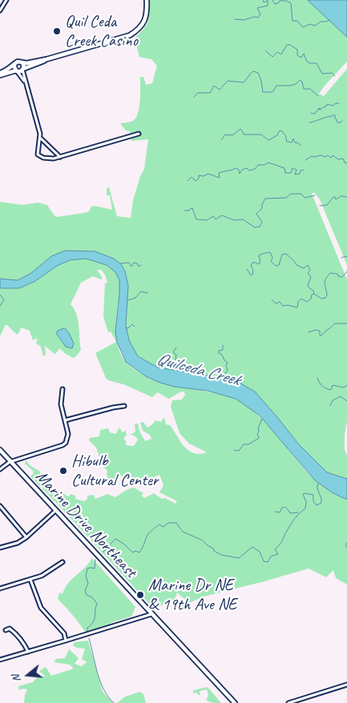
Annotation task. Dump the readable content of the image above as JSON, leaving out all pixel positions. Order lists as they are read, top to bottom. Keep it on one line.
{"streets":{"main road":["Marine Drive Northeast"]},"water":["Quilceda Creek"],"places":["Quil Ceda Creek Casino","Hibulb Cultural Center","Marine Dr NE & 19th Ave NE"],"north":"left"}
